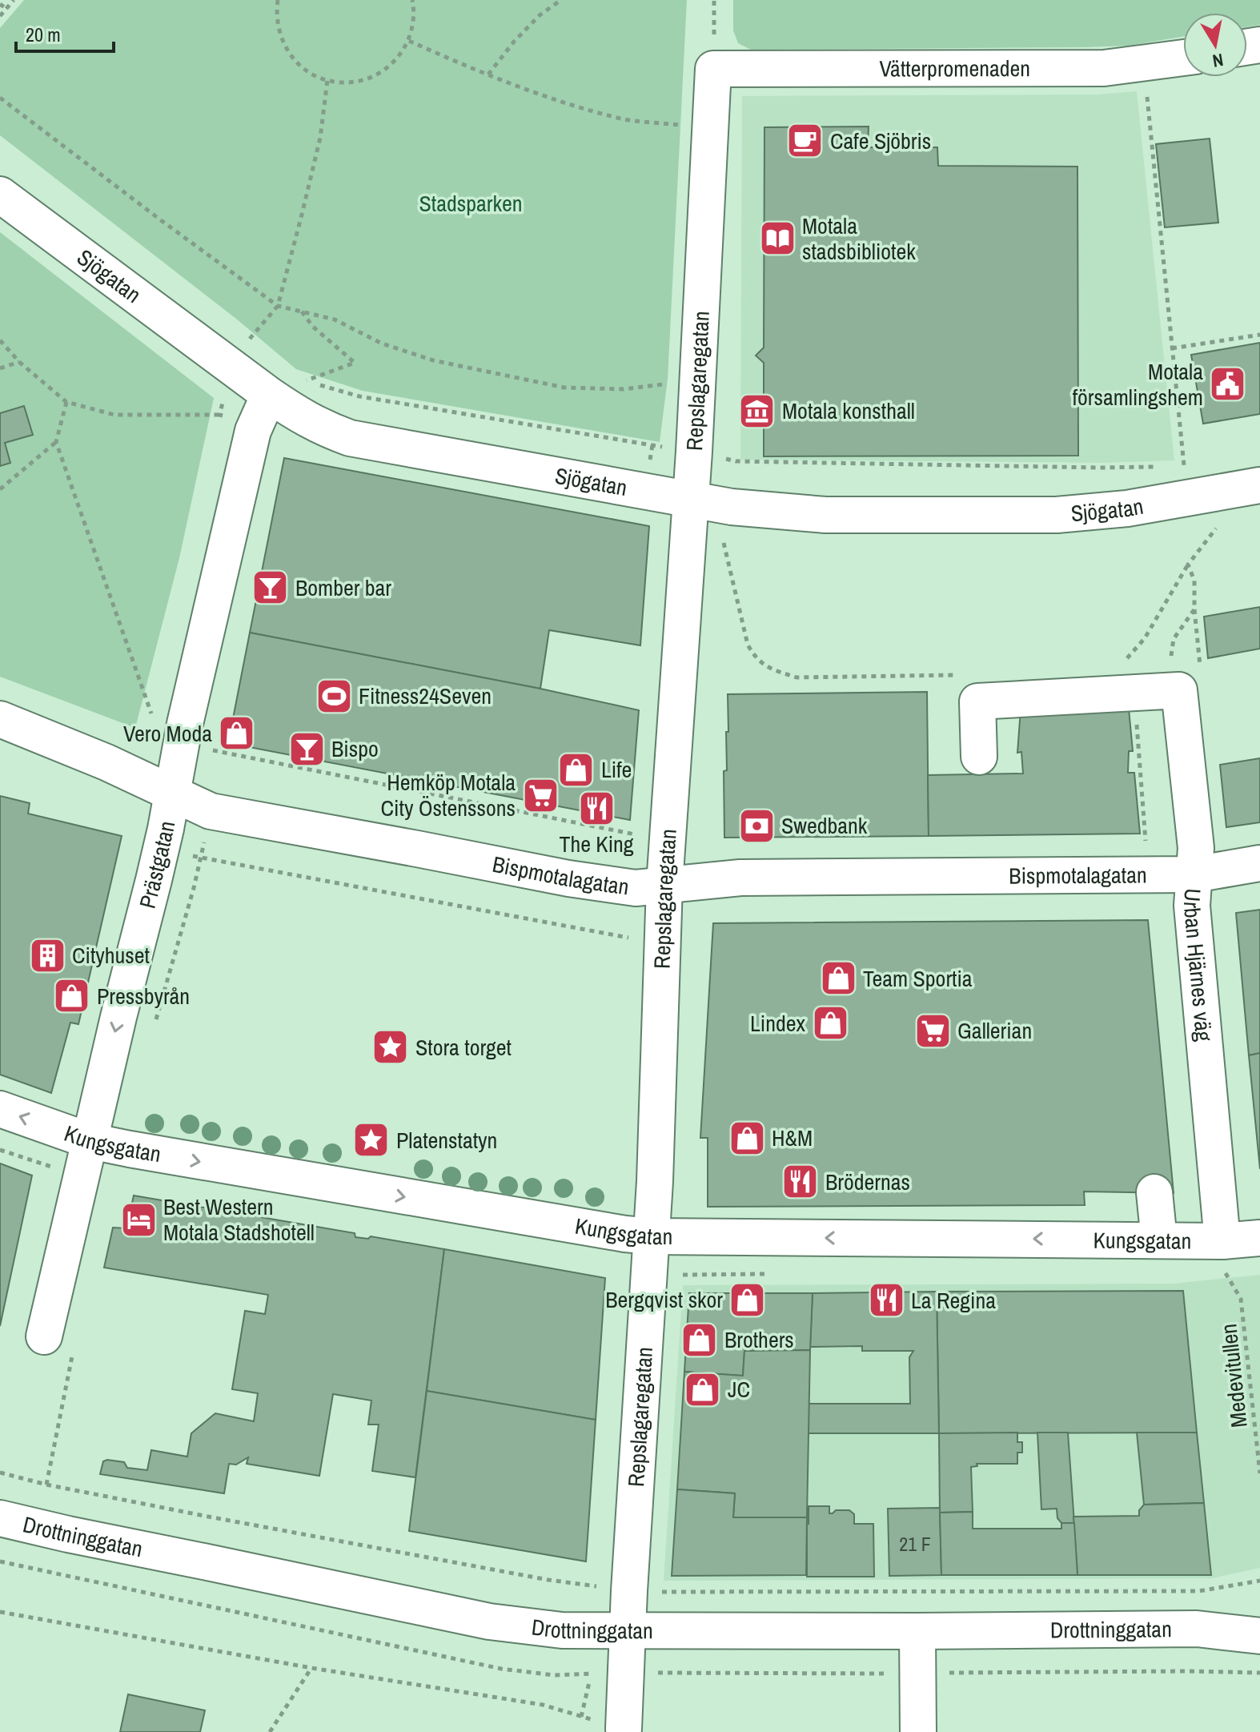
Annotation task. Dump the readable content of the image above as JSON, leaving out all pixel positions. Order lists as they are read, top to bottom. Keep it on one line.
{"streets":{"street":["Vätterpromenaden","Sjögatan","Repslagaregatan","Prästgatan","Bispmotalagatan","Urban Hjärnes väg","Kungsgatan","Drottninggatan"],"path":["Medevitullen"]},"crossings":[["Vätterpromenaden","Repslagaregatan"],["Sjögatan","Repslagaregatan"],["Sjögatan","Prästgatan"],["Repslagaregatan","Bispmotalagatan"],["Repslagaregatan","Kungsgatan"],["Repslagaregatan","Drottninggatan"],["Prästgatan","Bispmotalagatan"],["Prästgatan","Kungsgatan"],["Bispmotalagatan","Urban Hjärnes väg"],["Urban Hjärnes väg","Kungsgatan"],["Urban Hjärnes väg","Medevitullen"],["Kungsgatan","Medevitullen"]],"parks":["Stadsparken"],"places":{"cafe":["Cafe Sjöbris"],"library":["Motala stadsbibliotek"],"public building":["Motala församlingshem"],"museum":["Motala konsthall"],"bar":["Bomber bar","Bispo"],"sports":["Fitness24Seven"],"shop":["Vero Moda","Life","Team Sportia","Pressbyrån","Lindex","H&M","Bergqvist skor","Brothers","JC"],"supermarket":["Hemköp Motala City Östenssons","Gallerian"],"restaurant":["The King","Brödernas","La Regina"],"bank":["Swedbank"],"building":["Cityhuset"],"place":["Stora torget","Platenstatyn"],"hotel":["Best Western Motala Stadshotell"]},"house_numbers":["21 F"],"scale_bar":"20 m","north":"bottom"}
